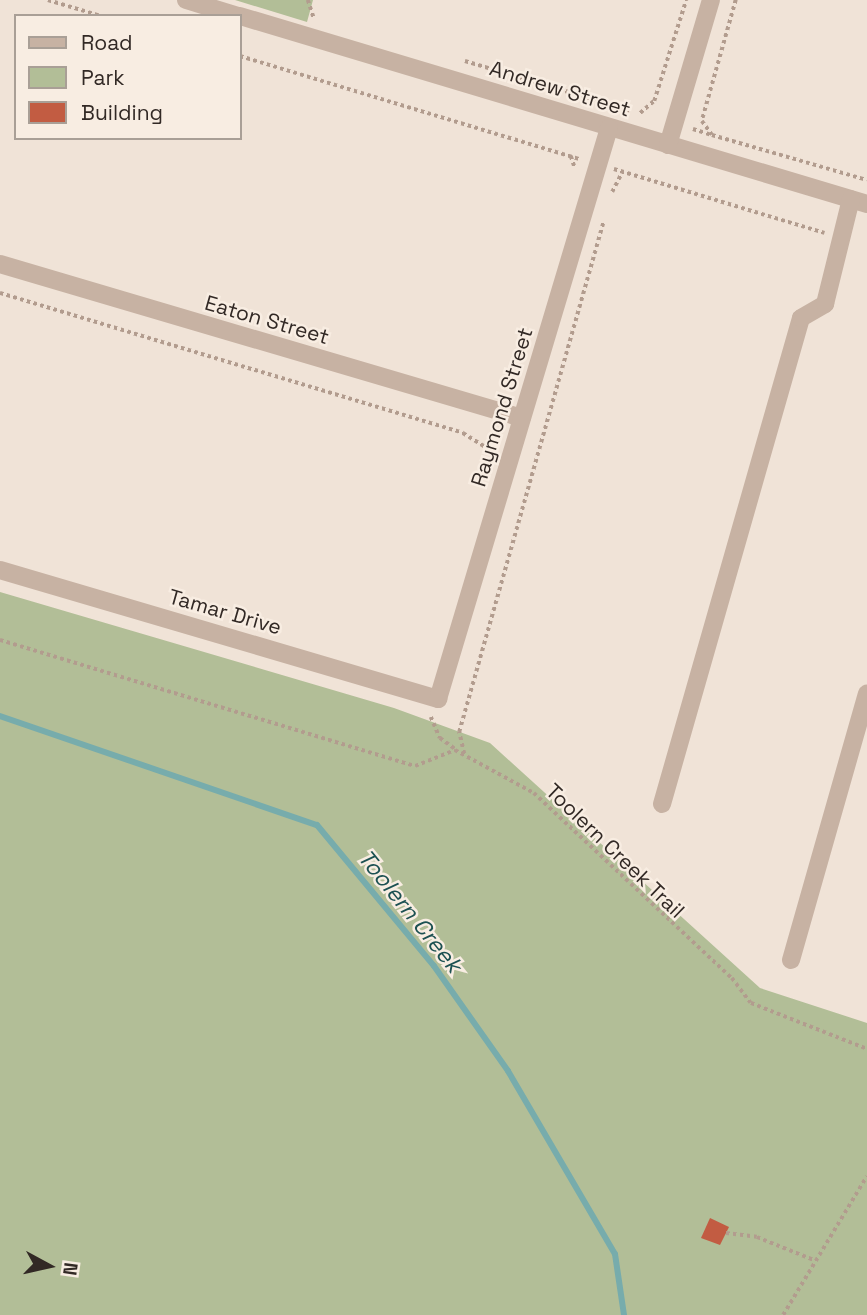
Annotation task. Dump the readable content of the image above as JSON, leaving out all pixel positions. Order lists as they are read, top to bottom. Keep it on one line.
{"streets":{"street":["Andrew Street","Eaton Street","Raymond Street","Tamar Drive"],"path":["Toolern Creek Trail"]},"crossings":[["Andrew Street","Raymond Street"],["Eaton Street","Raymond Street"],["Raymond Street","Tamar Drive"]],"water":["Toolern Creek"],"legend":["Road","Park","Building"],"north":"right"}
